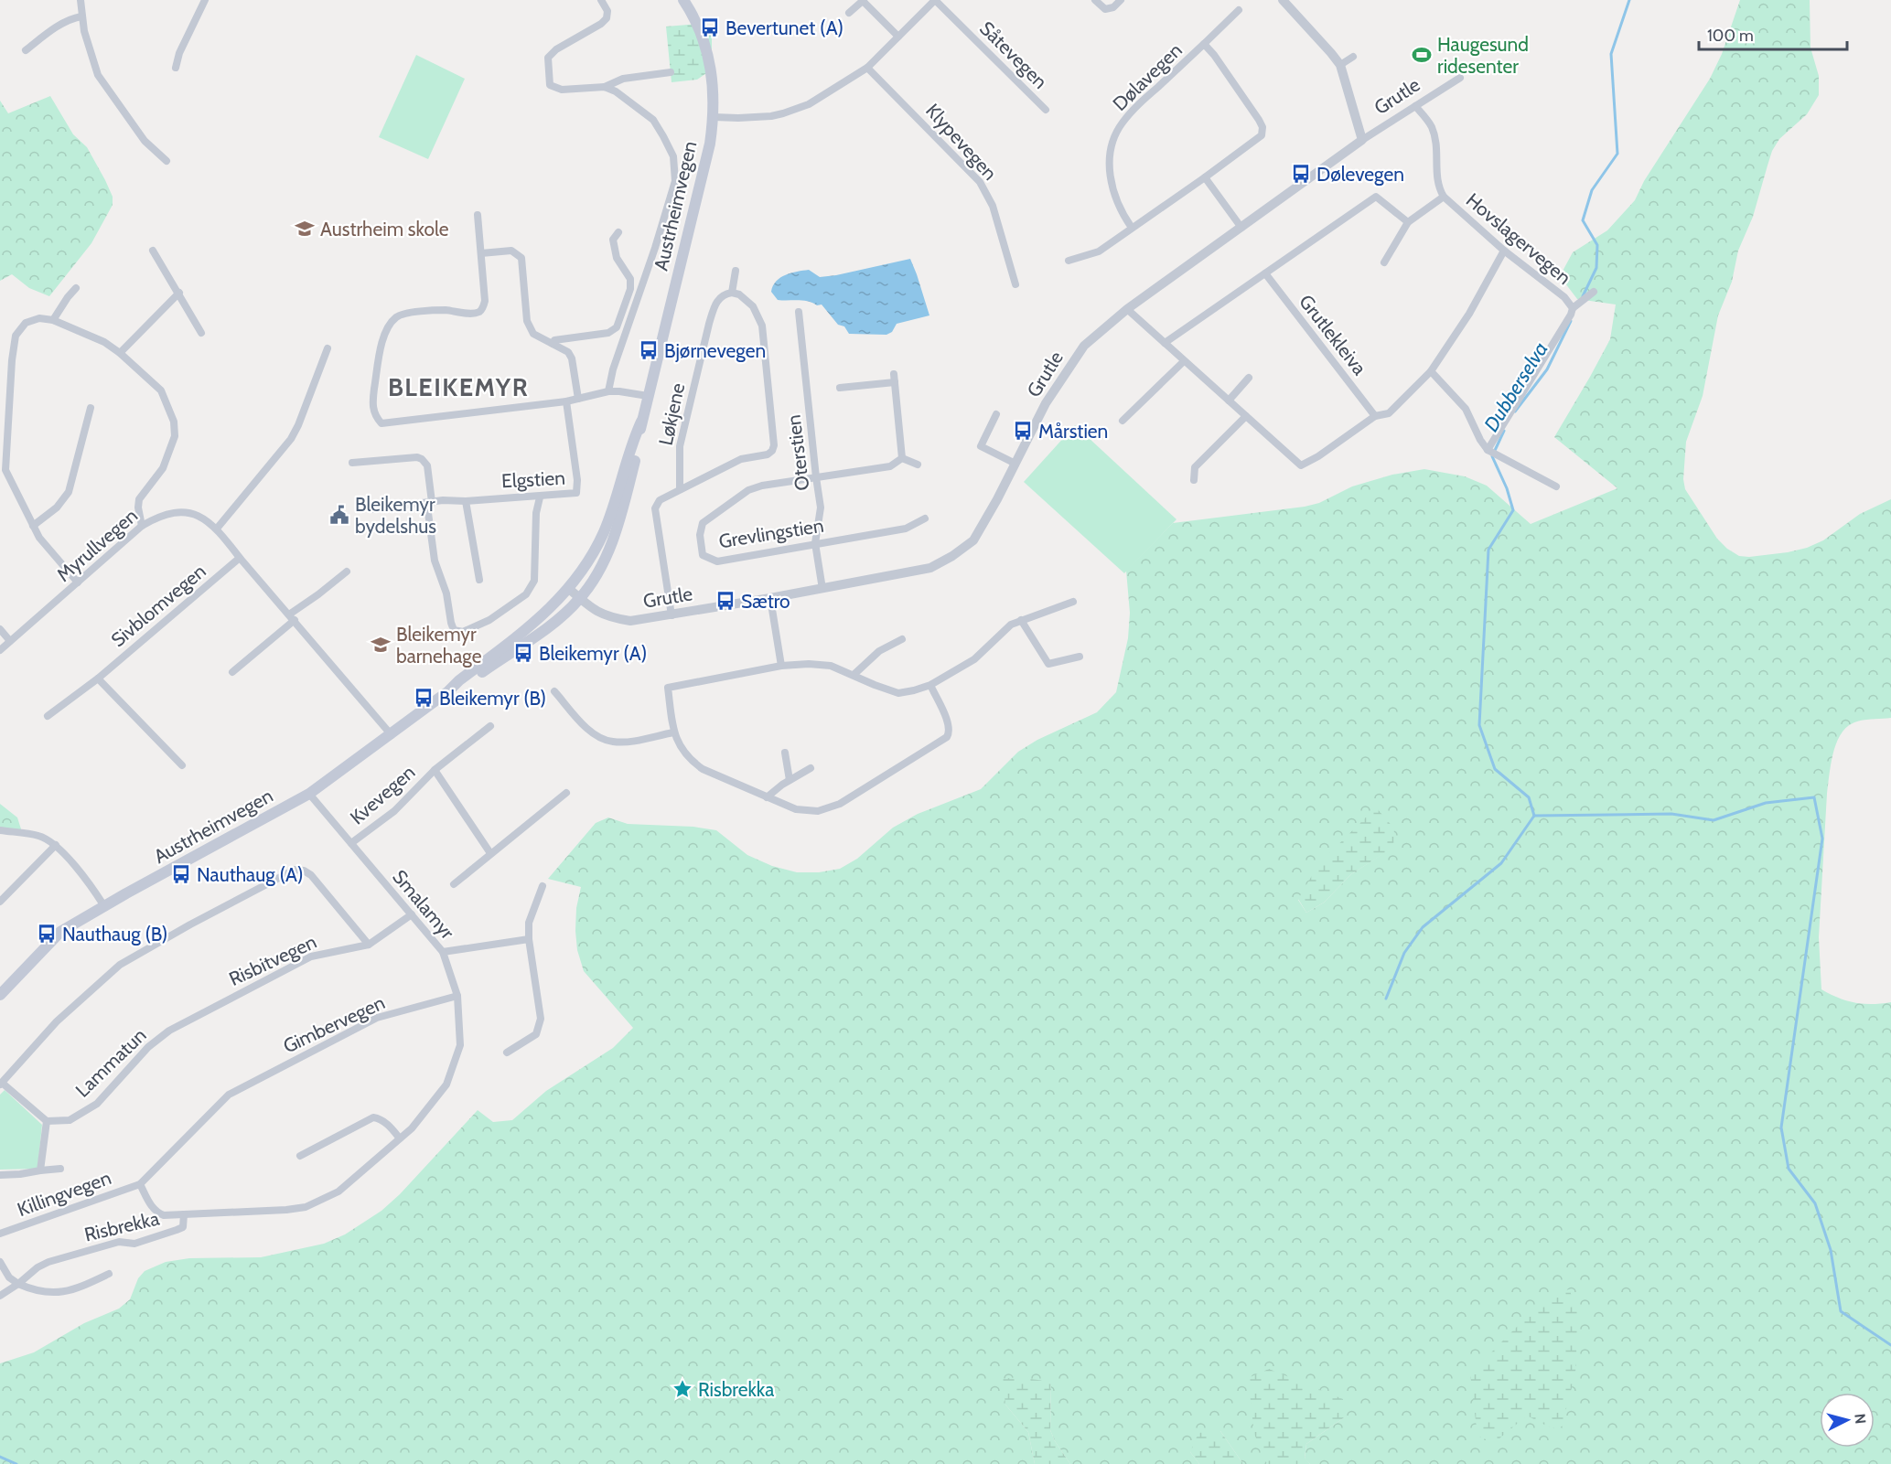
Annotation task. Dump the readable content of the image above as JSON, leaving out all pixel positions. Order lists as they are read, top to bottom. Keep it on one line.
{"streets":{"main road":["Austrheimvegen"],"street":["Såtevegen","Dølavegen","Grutle","Klypevegen","Hovslagervegen","Grutlekleiva","Løkjene","Oterstien","Elgstien","Grevlingstien","Myrullvegen","Sivblomvegen","Kvevegen","Smalamyr","Risbitvegen","Gimbervegen","Lammatun","Killingvegen","Risbrekka"]},"crossings":[["Såtevegen","Klypevegen"],["Såtevegen","Austrheimvegen"],["Grutle","Austrheimvegen"],["Grutle","Hovslagervegen"],["Grutle","Oterstien"],["Austrheimvegen","Myrullvegen"],["Austrheimvegen","Smalamyr"],["Oterstien","Grevlingstien"],["Myrullvegen","Sivblomvegen"],["Kvevegen","Smalamyr"],["Smalamyr","Risbitvegen"],["Smalamyr","Gimbervegen"],["Smalamyr","Risbrekka"],["Risbitvegen","Lammatun"],["Gimbervegen","Killingvegen"],["Killingvegen","Risbrekka"]],"districts":["BLEIKEMYR"],"water":["Dubberselva"],"places":{"bus stop":["Bevertunet (A)","Dølevegen","Bjørnevegen","Mårstien","Sætro","Bleikemyr (A)","Bleikemyr (B)","Nauthaug (A)","Nauthaug (B)"],"sports":["Haugesund ridesenter"],"school or university":["Austrheim skole","Bleikemyr barnehage"],"public building":["Bleikemyr bydelshus"],"place":["Risbrekka"]},"scale_bar":"100 m","north":"right"}
